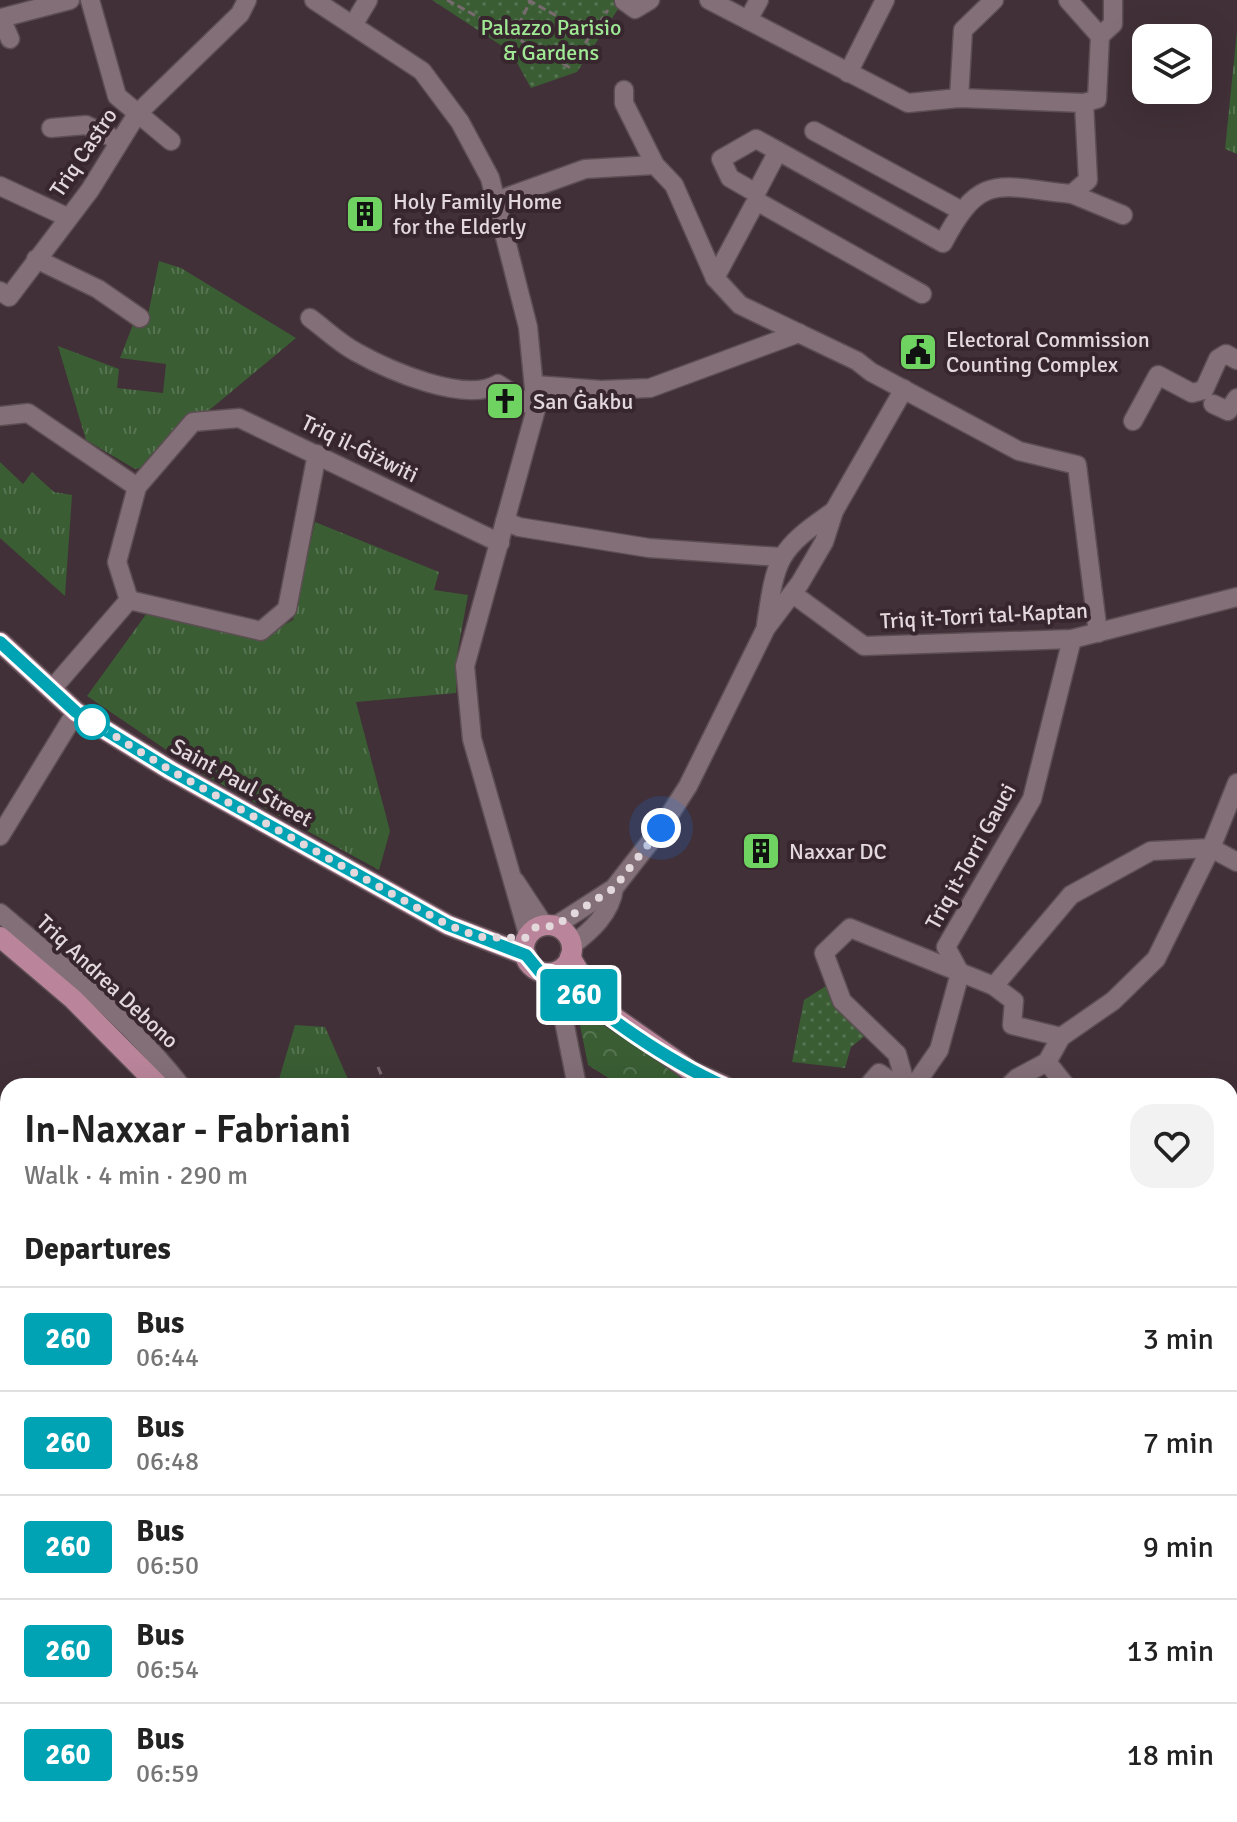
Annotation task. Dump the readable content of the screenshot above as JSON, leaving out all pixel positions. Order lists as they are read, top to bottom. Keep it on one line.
{"streets":{"main road":["Saint Paul Street","Triq Andrea Debono"],"street":["Triq Castro","Triq il-Ġiżwiti","Triq it-Torri tal-Kaptan","Triq it-Torri Gauci"]},"crossings":[["Triq it-Torri tal-Kaptan","Triq it-Torri Gauci"]],"parks":["Palazzo Parisio & Gardens"],"places":{"building":["Holy Family Home for the Elderly","Naxxar DC"],"public building":["Electoral Commission Counting Complex"],"church":["San Ġakbu"]},"lines":["bus line 260"],"page":{"on_map":"260","heading":[["In-Naxxar - Fabriani","Walk · 4 min · 290 m"],"Departures"],"list":[{"mark":"260","name":"Bus","note":"06:44","value":"3 min"},{"mark":"260","name":"Bus","note":"06:48","value":"7 min"},{"mark":"260","name":"Bus","note":"06:50","value":"9 min"},{"mark":"260","name":"Bus","note":"06:54","value":"13 min"},{"mark":"260","name":"Bus","note":"06:59","value":"18 min"}]}}
